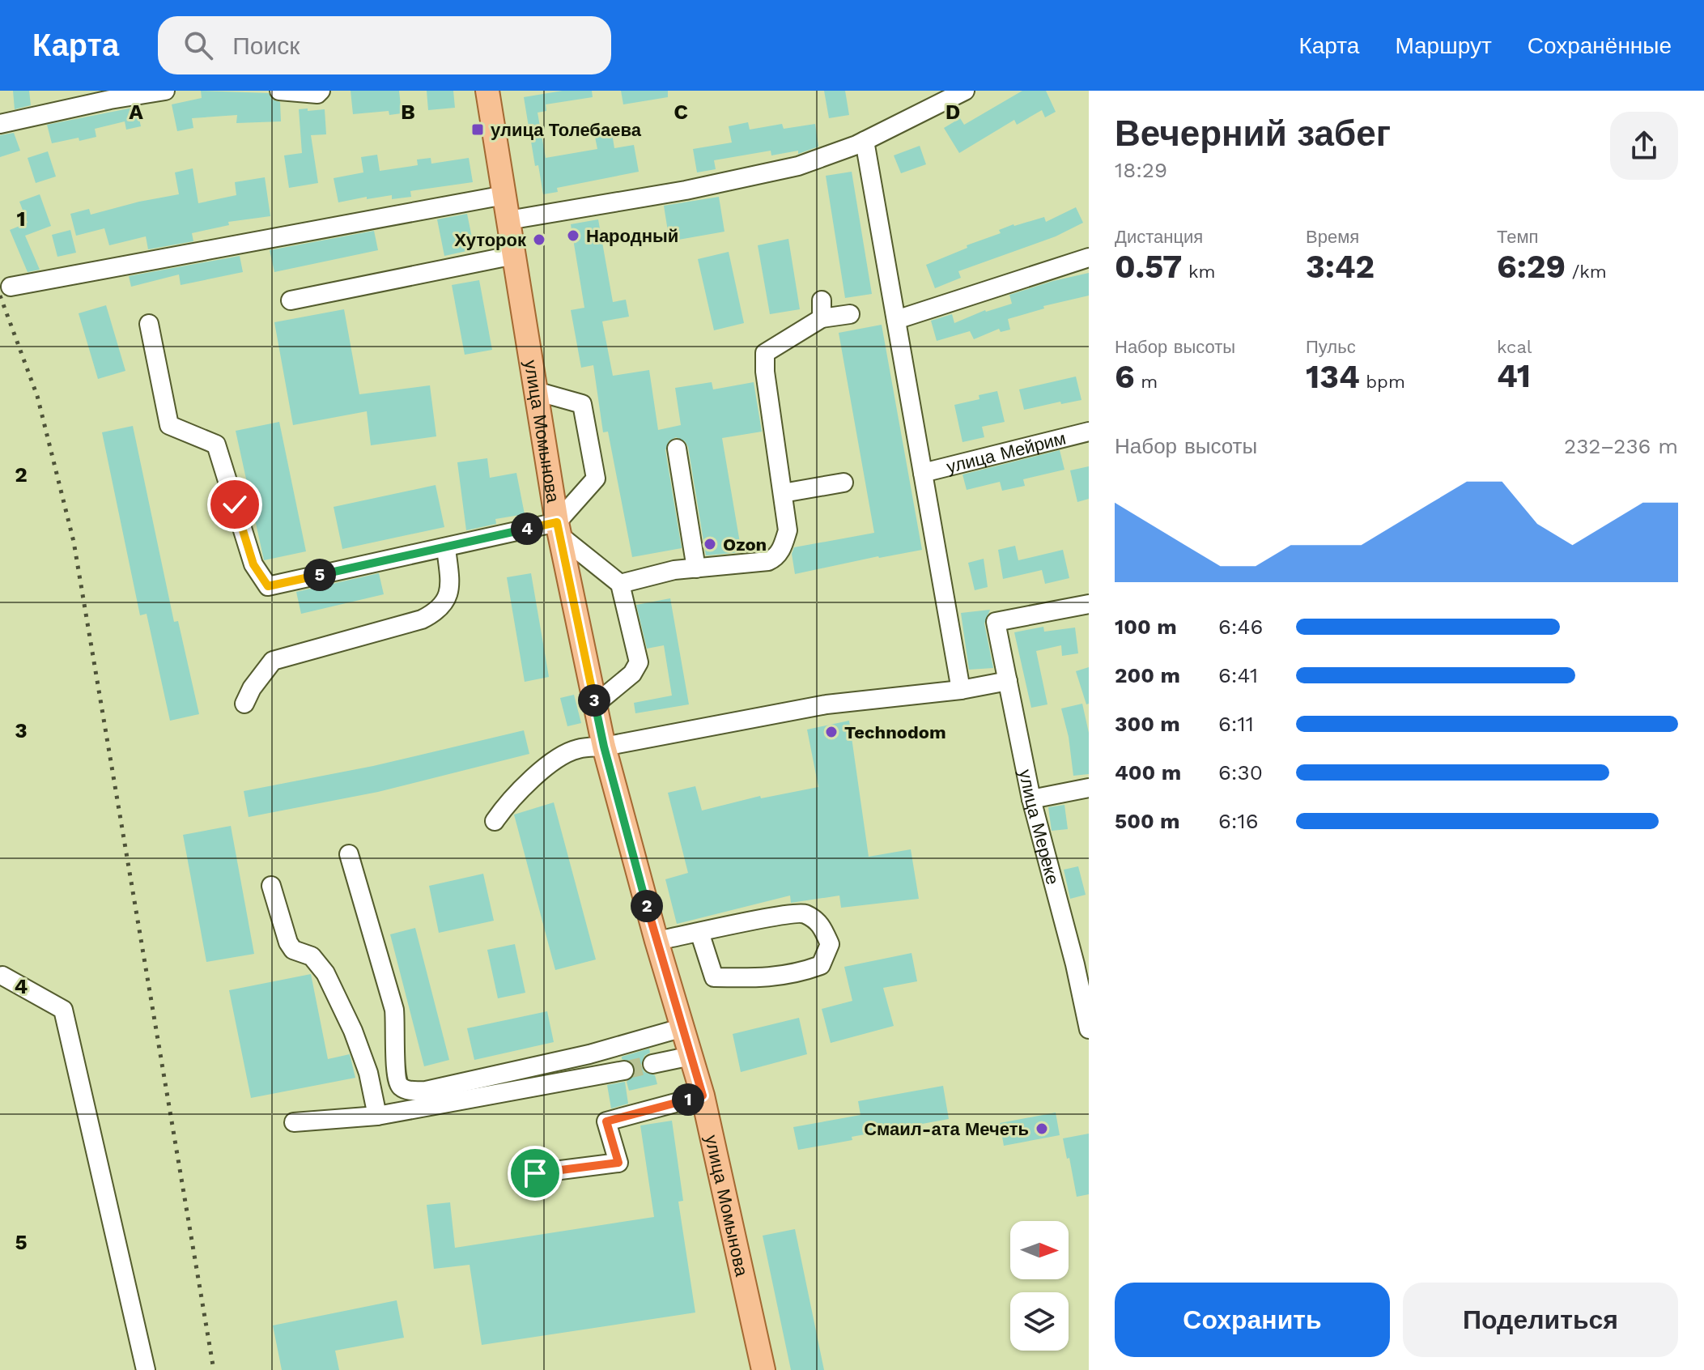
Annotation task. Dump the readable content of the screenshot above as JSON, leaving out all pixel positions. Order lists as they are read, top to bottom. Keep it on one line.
{"streets":{"main road":["улица Момынова"],"street":["улица Мейрим","улица Мереке"]},"places":{"transit":["улица Толебаева"],"other":["Народный","Хуторок","Ozon","Technodom","Смаил-ата Мечеть"]},"north":"right","page":{"header":"Карта","search":"Поиск","nav":["Карта","Маршрут","Сохранённые"],"heading":["Вечерний забег","18:29"],"stats":[["Дистанция","0.57 km"],["Время","3:42"],["Темп","6:29 /km"],["Набор высоты","6 m"],["Пульс","134 bpm"],["kcal","41"]],"chart":["Набор высоты","232–236 m"],"pins":["4","5","3","2","1"],"list":[{"name":"100 m","note":"6:46"},{"name":"200 m","note":"6:41"},{"name":"300 m","note":"6:11"},{"name":"400 m","note":"6:30"},{"name":"500 m","note":"6:16"}],"buttons":["Сохранить","Поделиться"]},"grid":{"columns":["A","B","C","D"],"rows":["1","2","3","4","5"]}}
